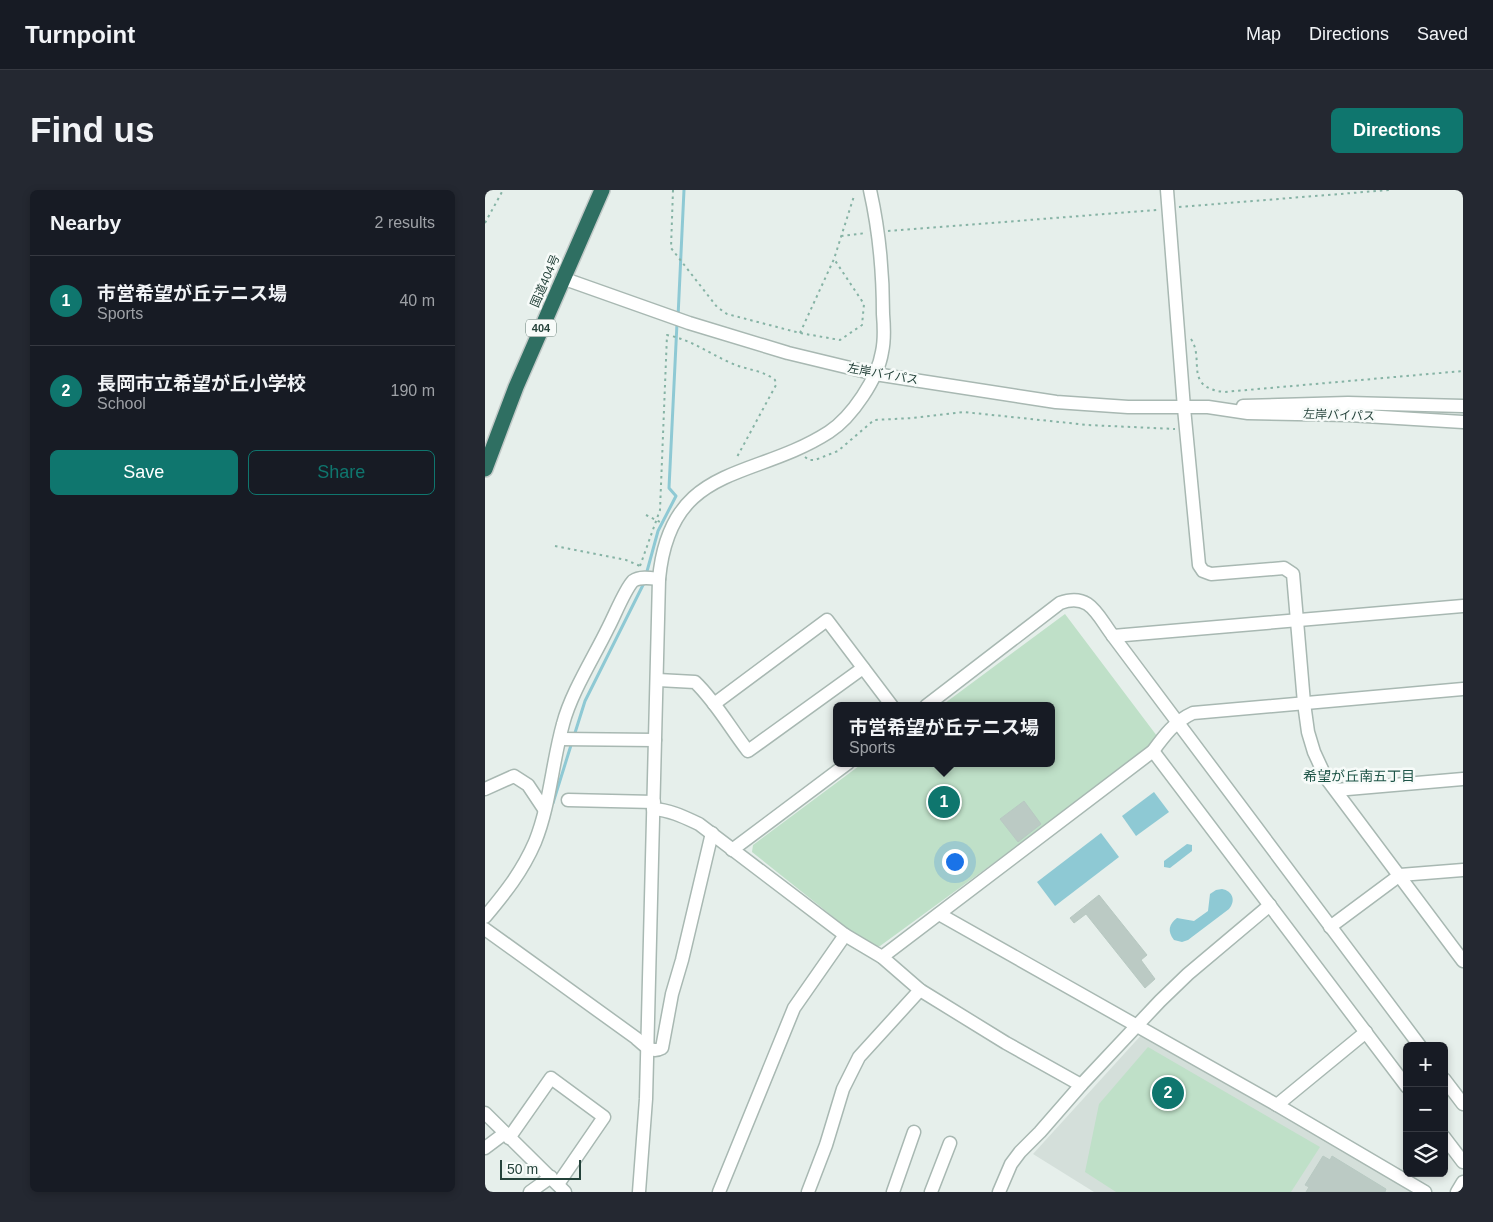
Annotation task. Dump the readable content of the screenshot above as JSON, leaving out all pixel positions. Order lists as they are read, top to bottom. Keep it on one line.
{"streets":{"highway":["国道404号","404"],"street":["左岸バイパス"]},"crossings":[["国道404号","左岸バイパス"]],"districts":["希望が丘南五丁目"],"scale_bar":"50 m","page":{"header":"Turnpoint","nav":["Map","Directions","Saved"],"buttons":["Directions",["Save","Share"]],"title":"Find us","heading":["Nearby","2 results"],"list":[{"mark":"1","name":"市営希望が丘テニス場","note":"Sports","value":"40 m"},{"mark":"2","name":"長岡市立希望が丘小学校","note":"School","value":"190 m"}],"popup":["市営希望が丘テニス場","Sports"],"pins":["1","2"],"map_buttons":["+","−"],"scale":"50 m"}}
